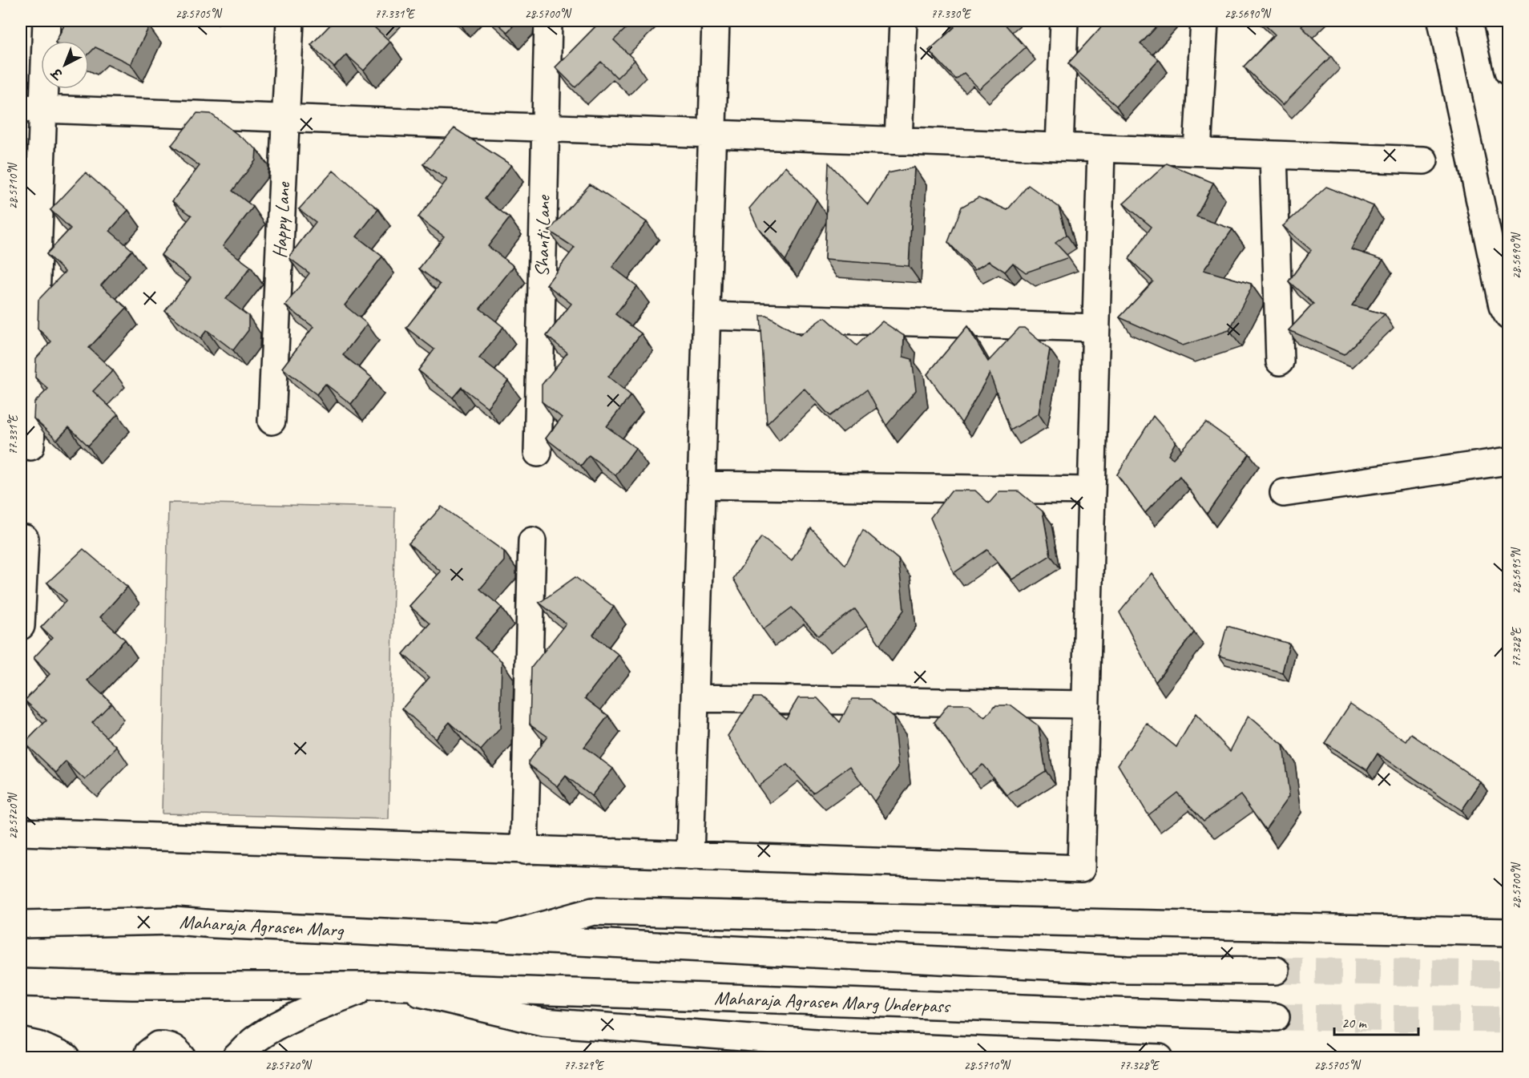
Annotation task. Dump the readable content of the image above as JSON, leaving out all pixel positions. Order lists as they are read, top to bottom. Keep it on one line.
{"streets":{"street":["Happy Lane","Shanti Lane","Maharaja Agrasen Marg","Maharaja Agrasen Marg Underpass"]},"scale_bar":"20 m","north":"bottom left","coordinates":["28.5705°N","77.331°E","28.5700°N","77.330°E","28.5690°N","28.5710°N","28.5695°N","77.328°E","28.5720°N","77.329°E"]}
